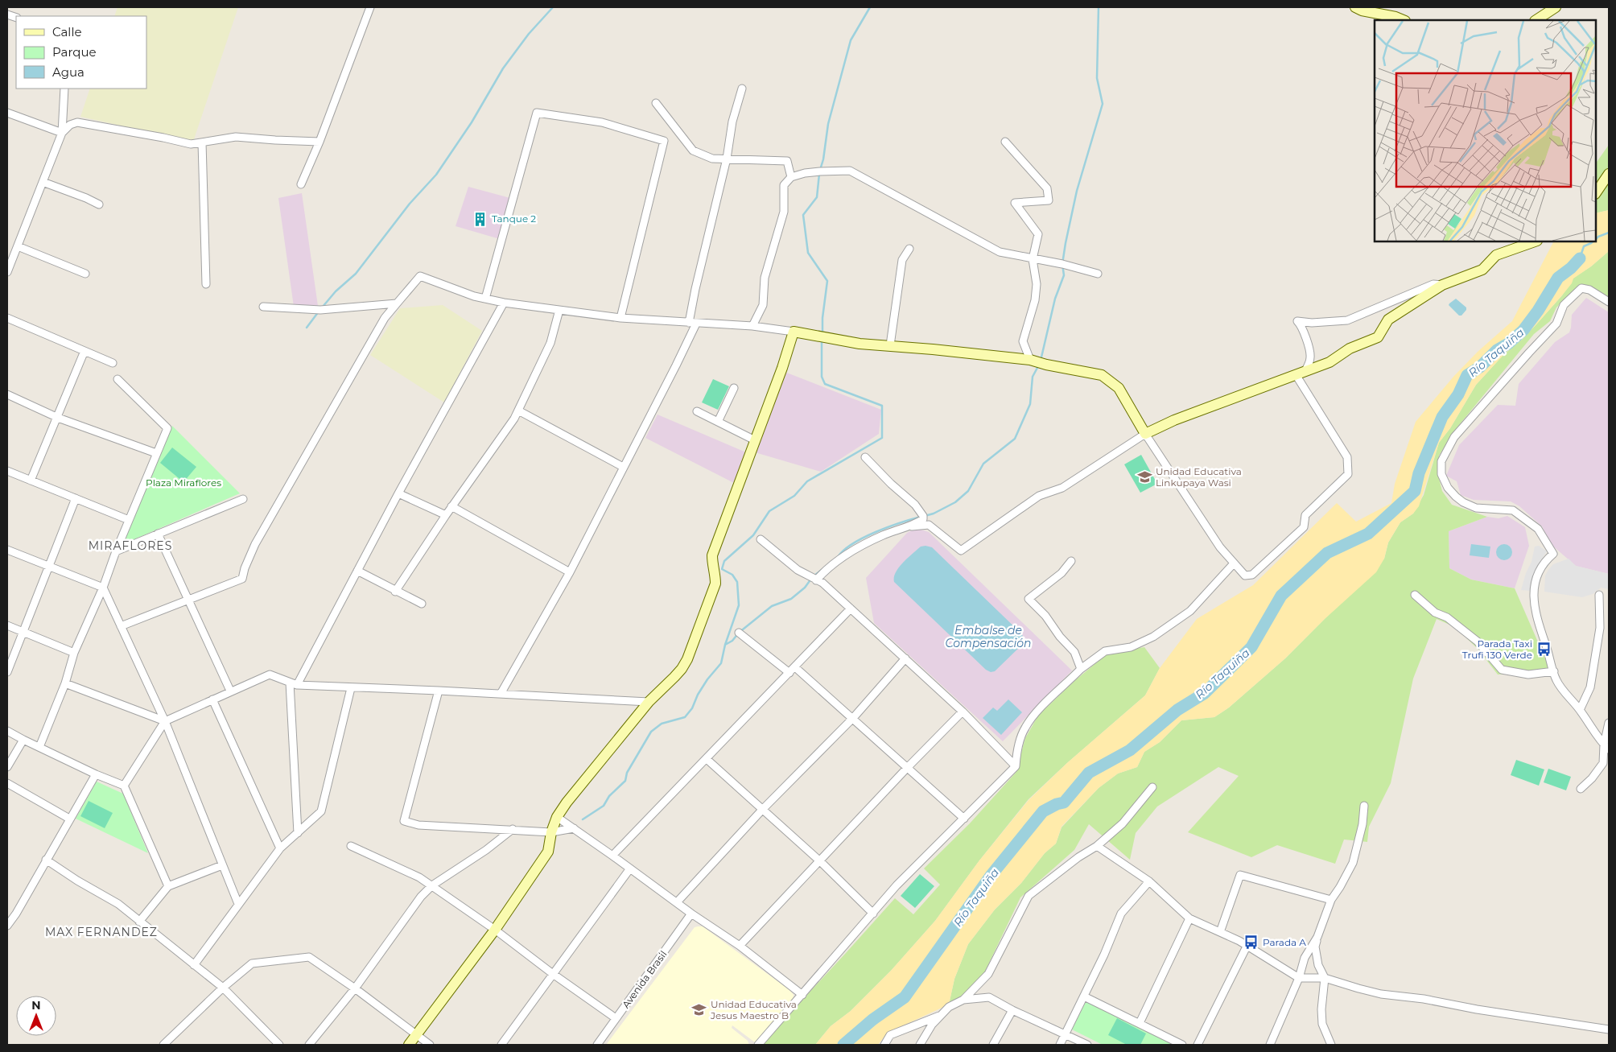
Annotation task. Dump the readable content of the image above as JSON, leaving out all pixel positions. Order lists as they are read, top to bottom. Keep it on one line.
{"streets":{"street":["Avenida Brasil"]},"districts":["MIRAFLORES","MAX FERNANDEZ"],"water":["Río Taquiña","Embalse de Compensación"],"parks":["Plaza Miraflores"],"places":{"building":["Tanque 2"],"school or university":["Unidad Educativa Linkupaya Wasi","Unidad Educativa Jesus Maestro B"],"bus stop":["Parada Taxi Trufi 130 Verde","Parada A"]},"legend":["Calle","Parque","Agua"],"north":"top"}
